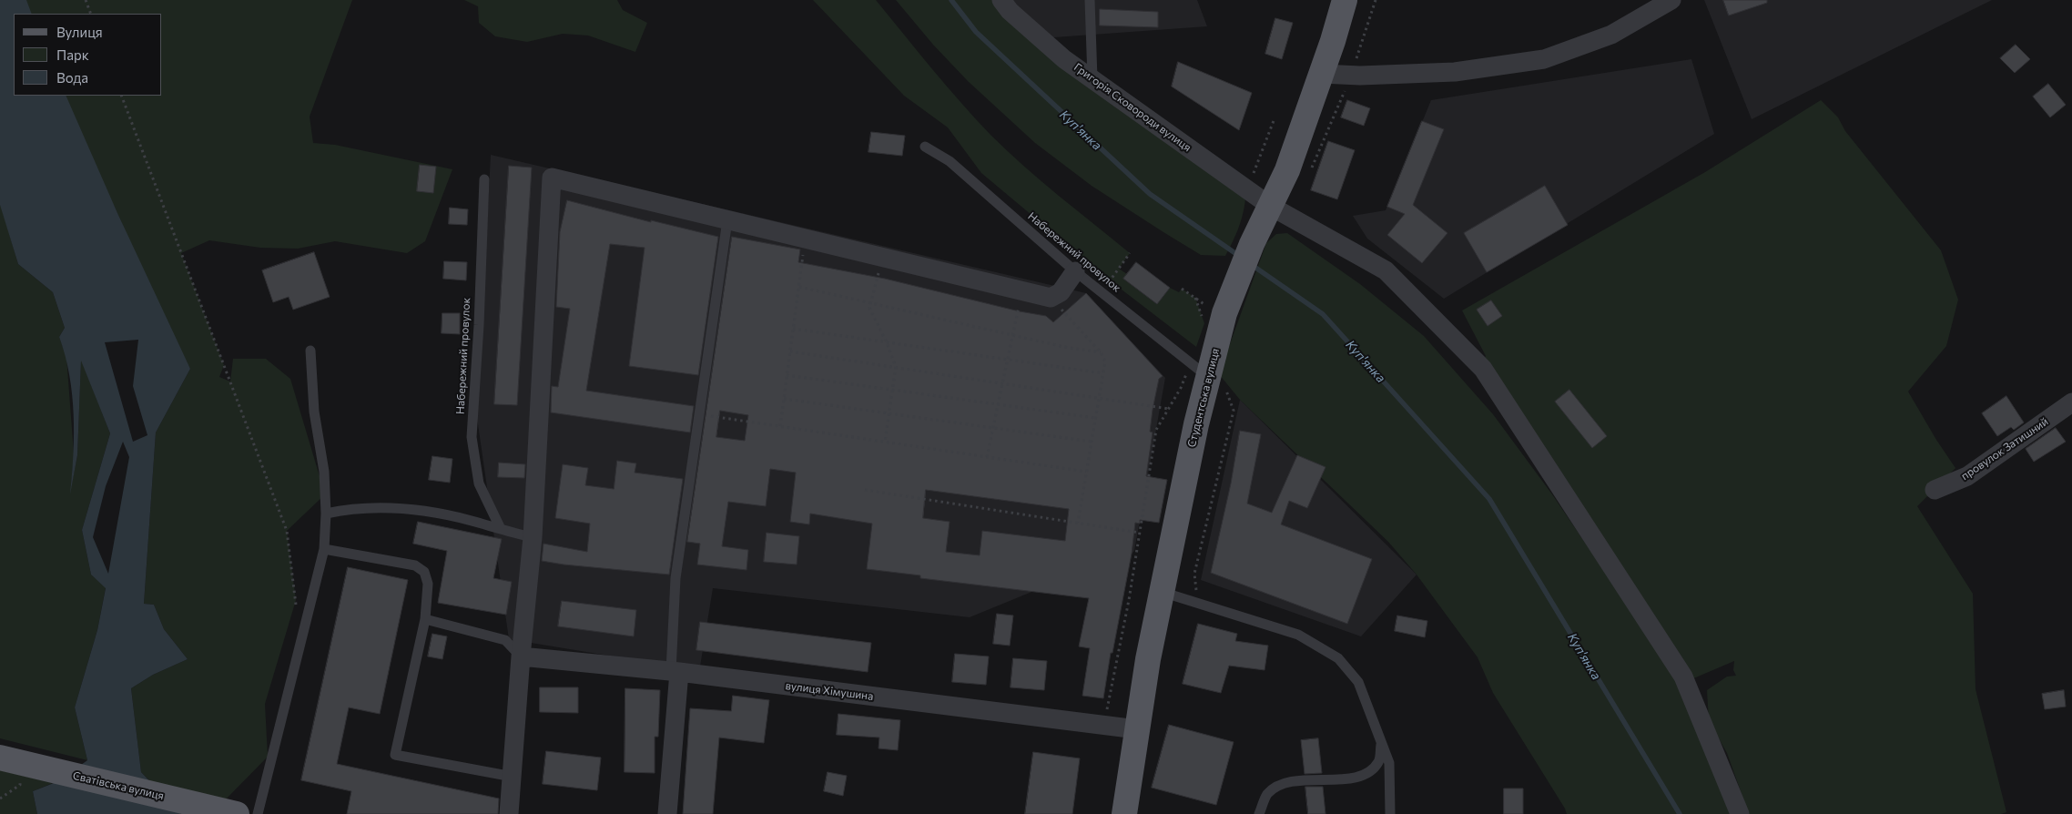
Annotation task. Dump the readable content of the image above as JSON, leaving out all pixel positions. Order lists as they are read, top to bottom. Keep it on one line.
{"streets":{"main road":["Студентська вулиця","Сватівська вулиця"],"street":["Григорія Сковороди вулиця","провулок Затишний","вулиця Хімушина"],"lane":["Набережний провулок"]},"crossings":[["Григорія Сковороди вулиця","Студентська вулиця"],["Набережний провулок","Студентська вулиця"],["Студентська вулиця","вулиця Хімушина"]],"water":["Куп'янка"],"legend":["Вулиця","Парк","Вода"]}
